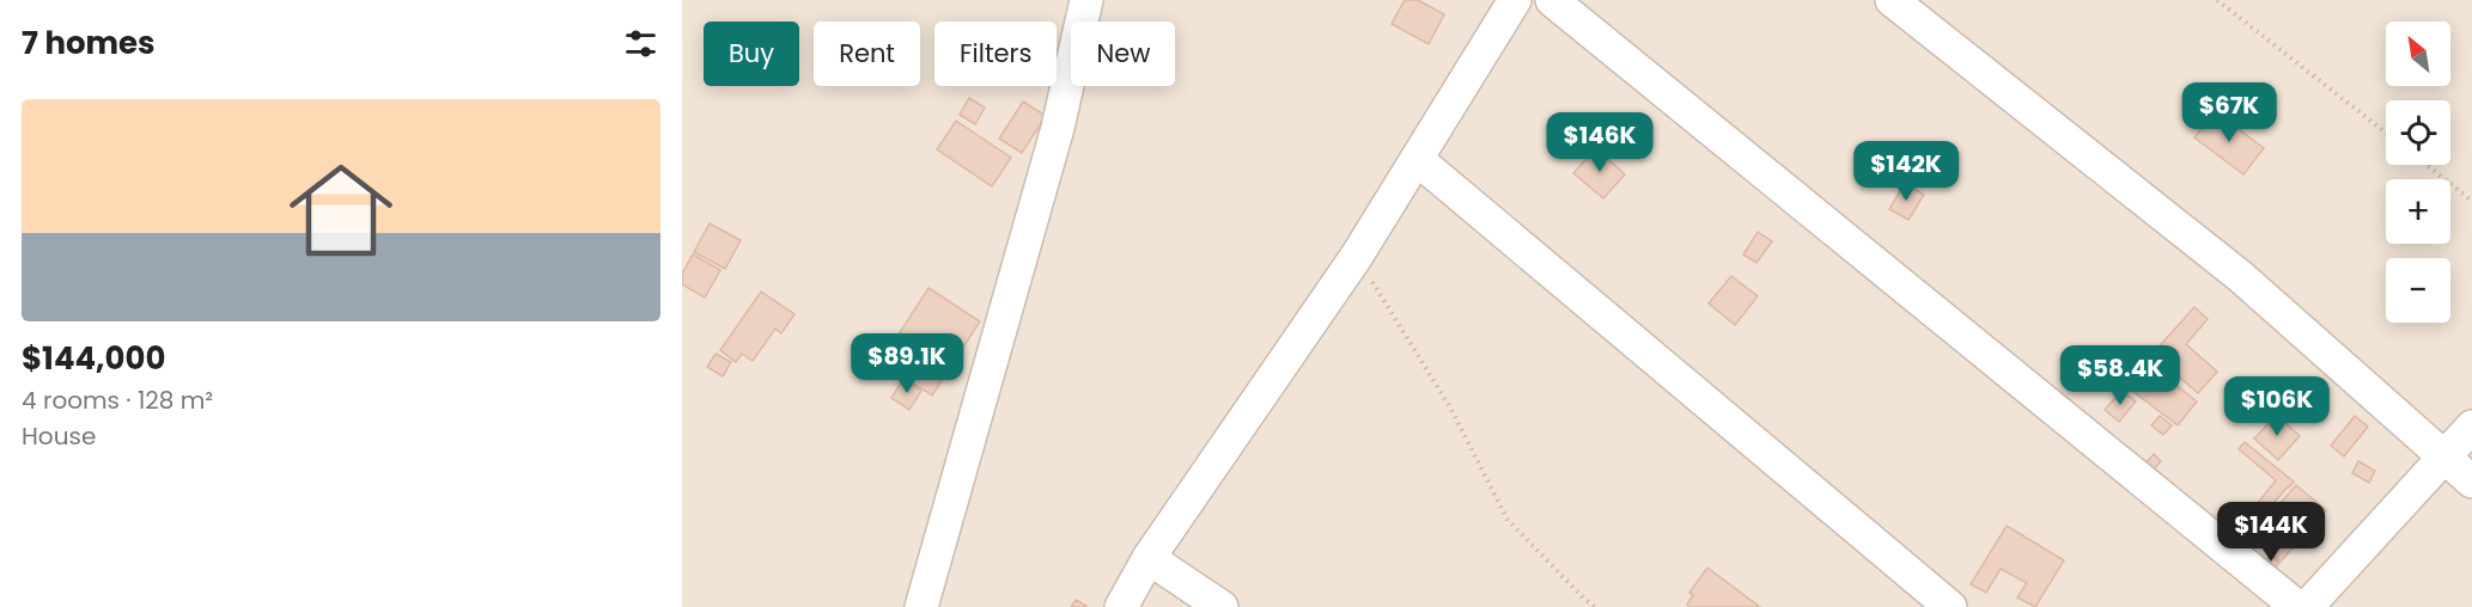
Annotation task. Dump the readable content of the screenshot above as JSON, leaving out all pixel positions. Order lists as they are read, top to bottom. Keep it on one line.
{"north":"top left","page":{"heading":"7 homes","map_buttons":["+","−"],"chip":["Buy","Rent","Filters","New"],"price":["$67K","$146K","$142K","$89.1K","$58.4K","$106K","$144K"],"list":[{"name":"$144,000","note":"4 rooms · 128 m² · House"}]}}
